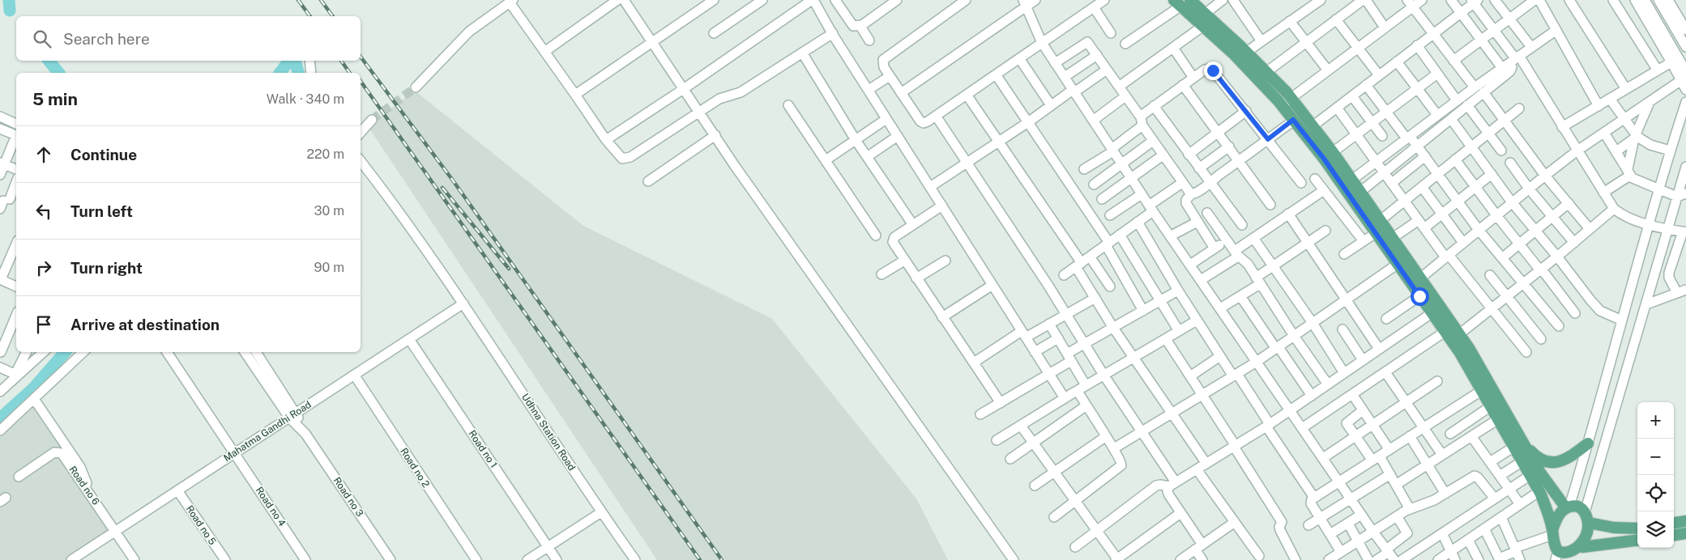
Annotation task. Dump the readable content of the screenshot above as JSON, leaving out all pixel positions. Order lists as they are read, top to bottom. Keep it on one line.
{"streets":{"street":["Mahatma Gandhi Road","Udhna Station Road","Road no 1","Road no 2","Road no 6","Road no 3","Road no 4","Road no 5"]},"crossings":[["Mahatma Gandhi Road","Udhna Station Road"],["Mahatma Gandhi Road","Road no 1"],["Mahatma Gandhi Road","Road no 2"],["Mahatma Gandhi Road","Road no 6"],["Mahatma Gandhi Road","Road no 3"],["Mahatma Gandhi Road","Road no 4"],["Mahatma Gandhi Road","Road no 5"]],"page":{"search":"Search here","heading":["5 min","Walk · 340 m"],"list":[["Continue","220 m"],["Turn left","30 m"],["Turn right","90 m"],"Arrive at destination"],"map_buttons":["+","−"]}}
